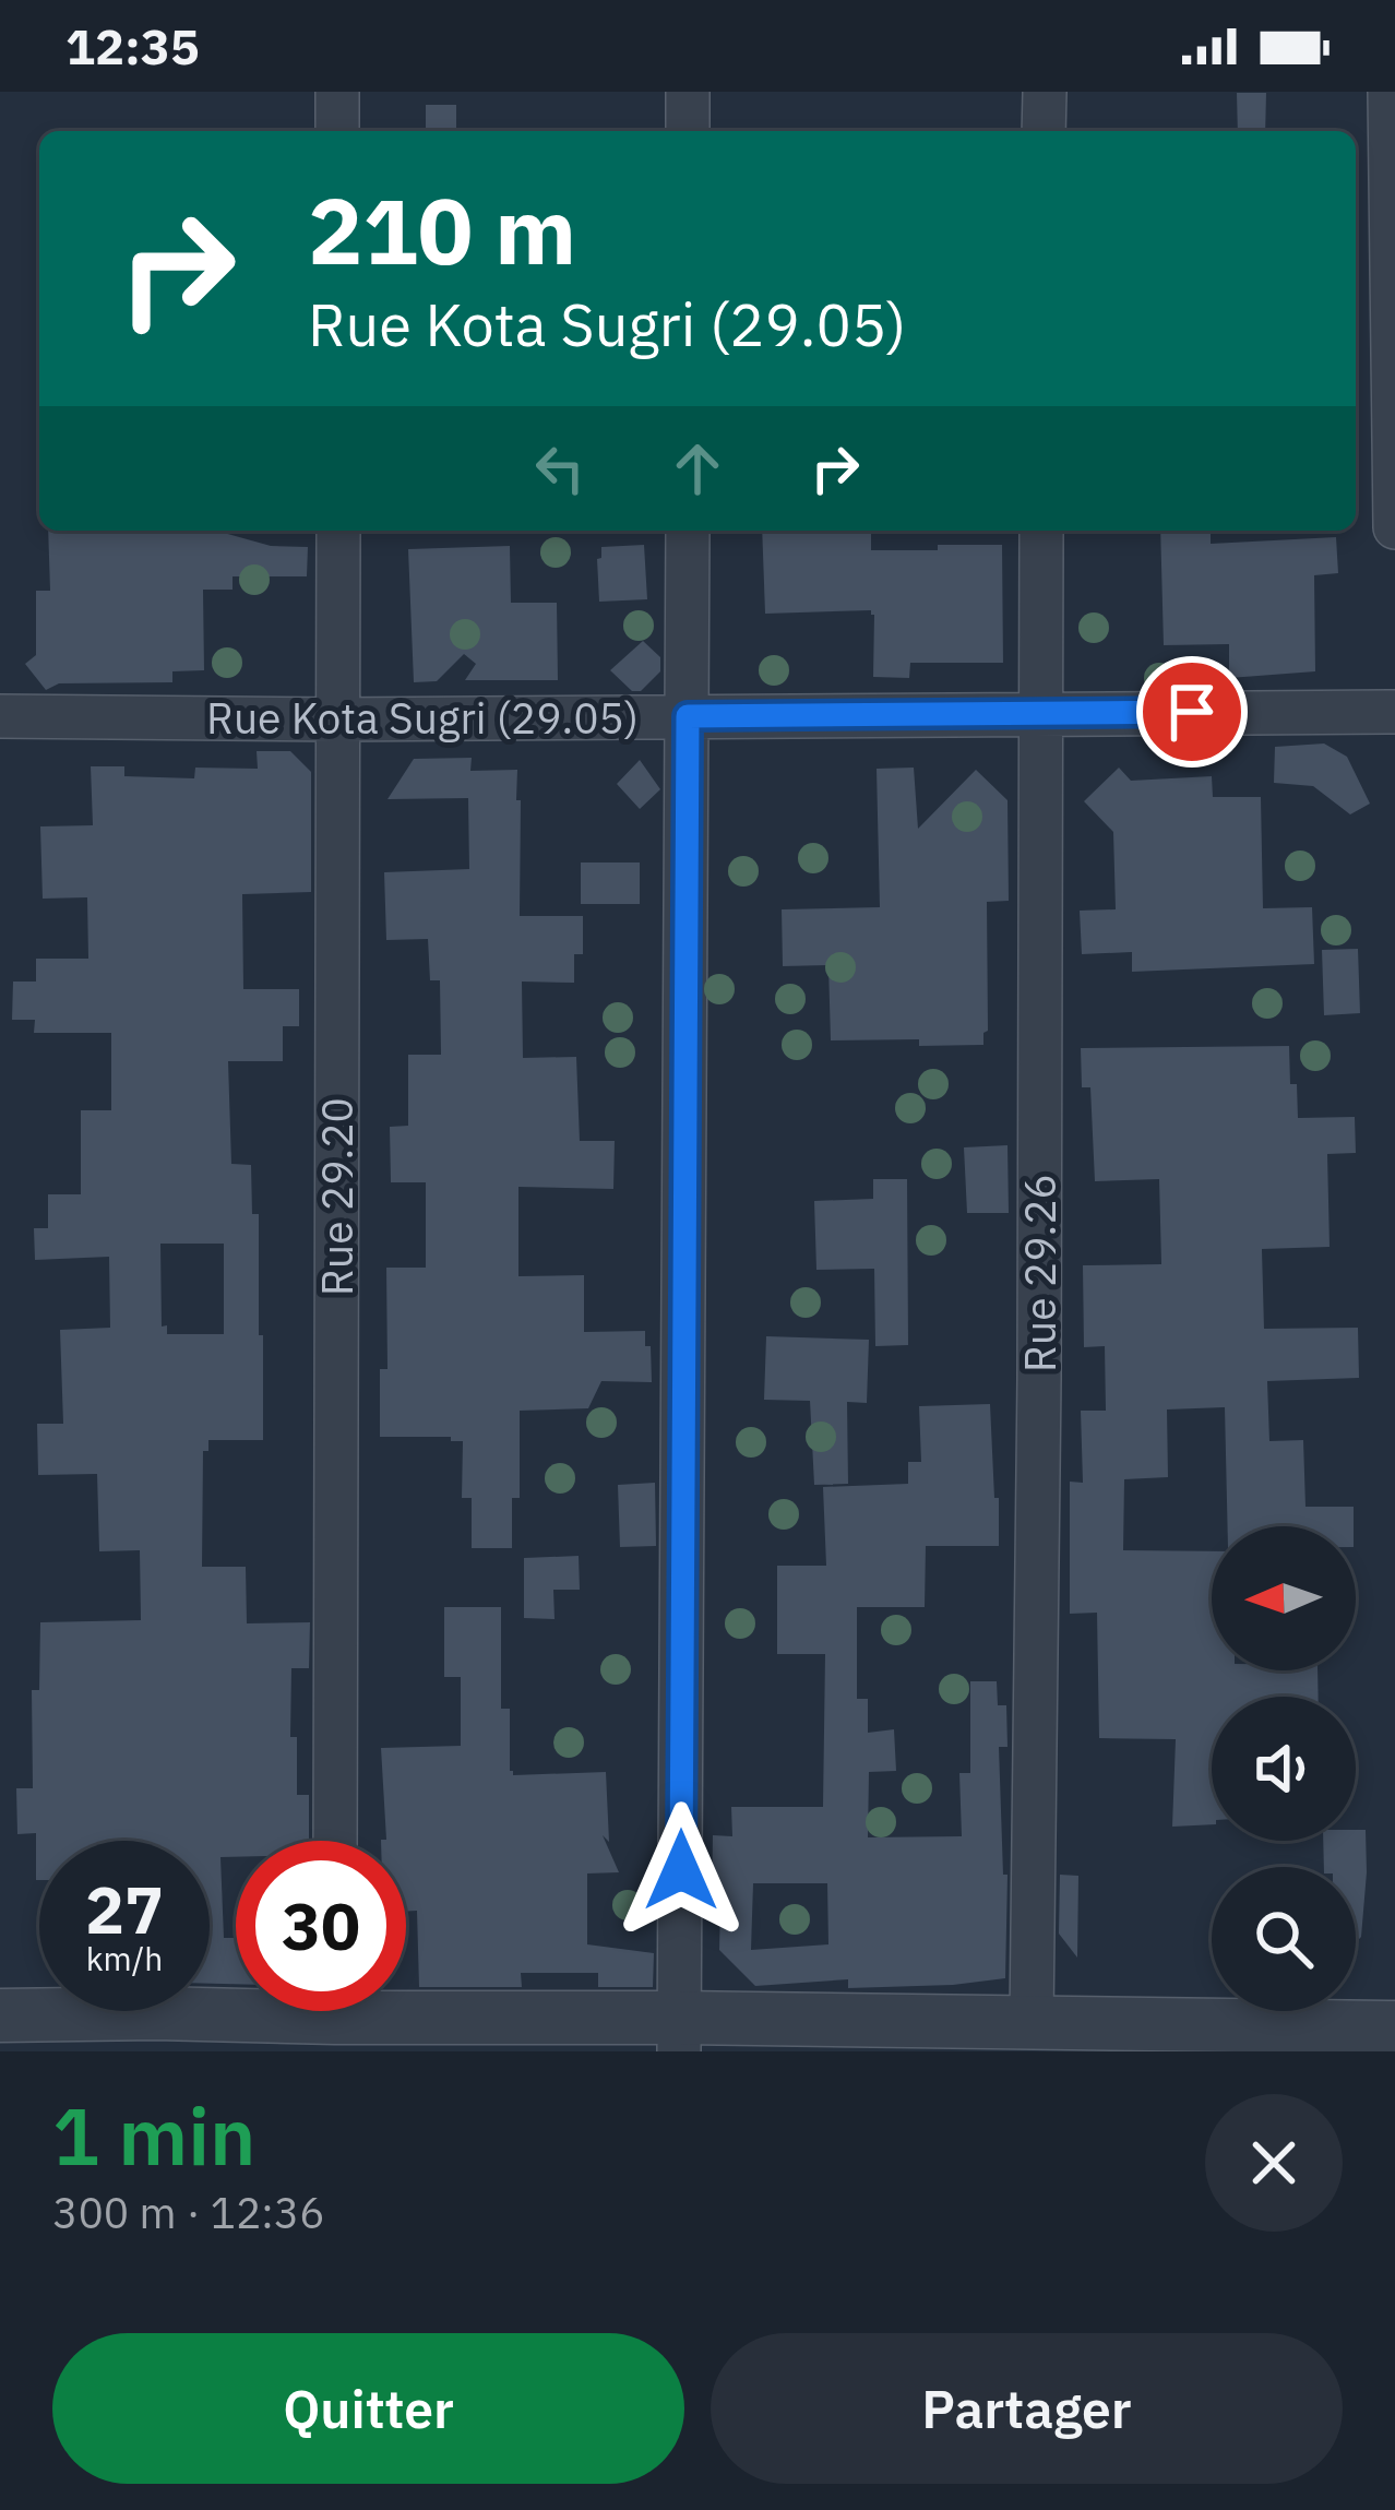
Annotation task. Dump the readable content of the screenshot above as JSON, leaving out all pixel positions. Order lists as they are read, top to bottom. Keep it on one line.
{"streets":{"street":["Rue Kota Sugri (29.05)","Rue 29.20","Rue 29.26"]},"crossings":[["Rue Kota Sugri (29.05)","Rue 29.20"],["Rue Kota Sugri (29.05)","Rue 29.26"]],"north":"left","page":{"status":"12:35","turn":["210 m","Rue Kota Sugri (29.05)"],"speed":"27 km/h","limit":"30","heading":["1 min","300 m · 12:36"],"buttons":["Quitter","Partager"]}}
